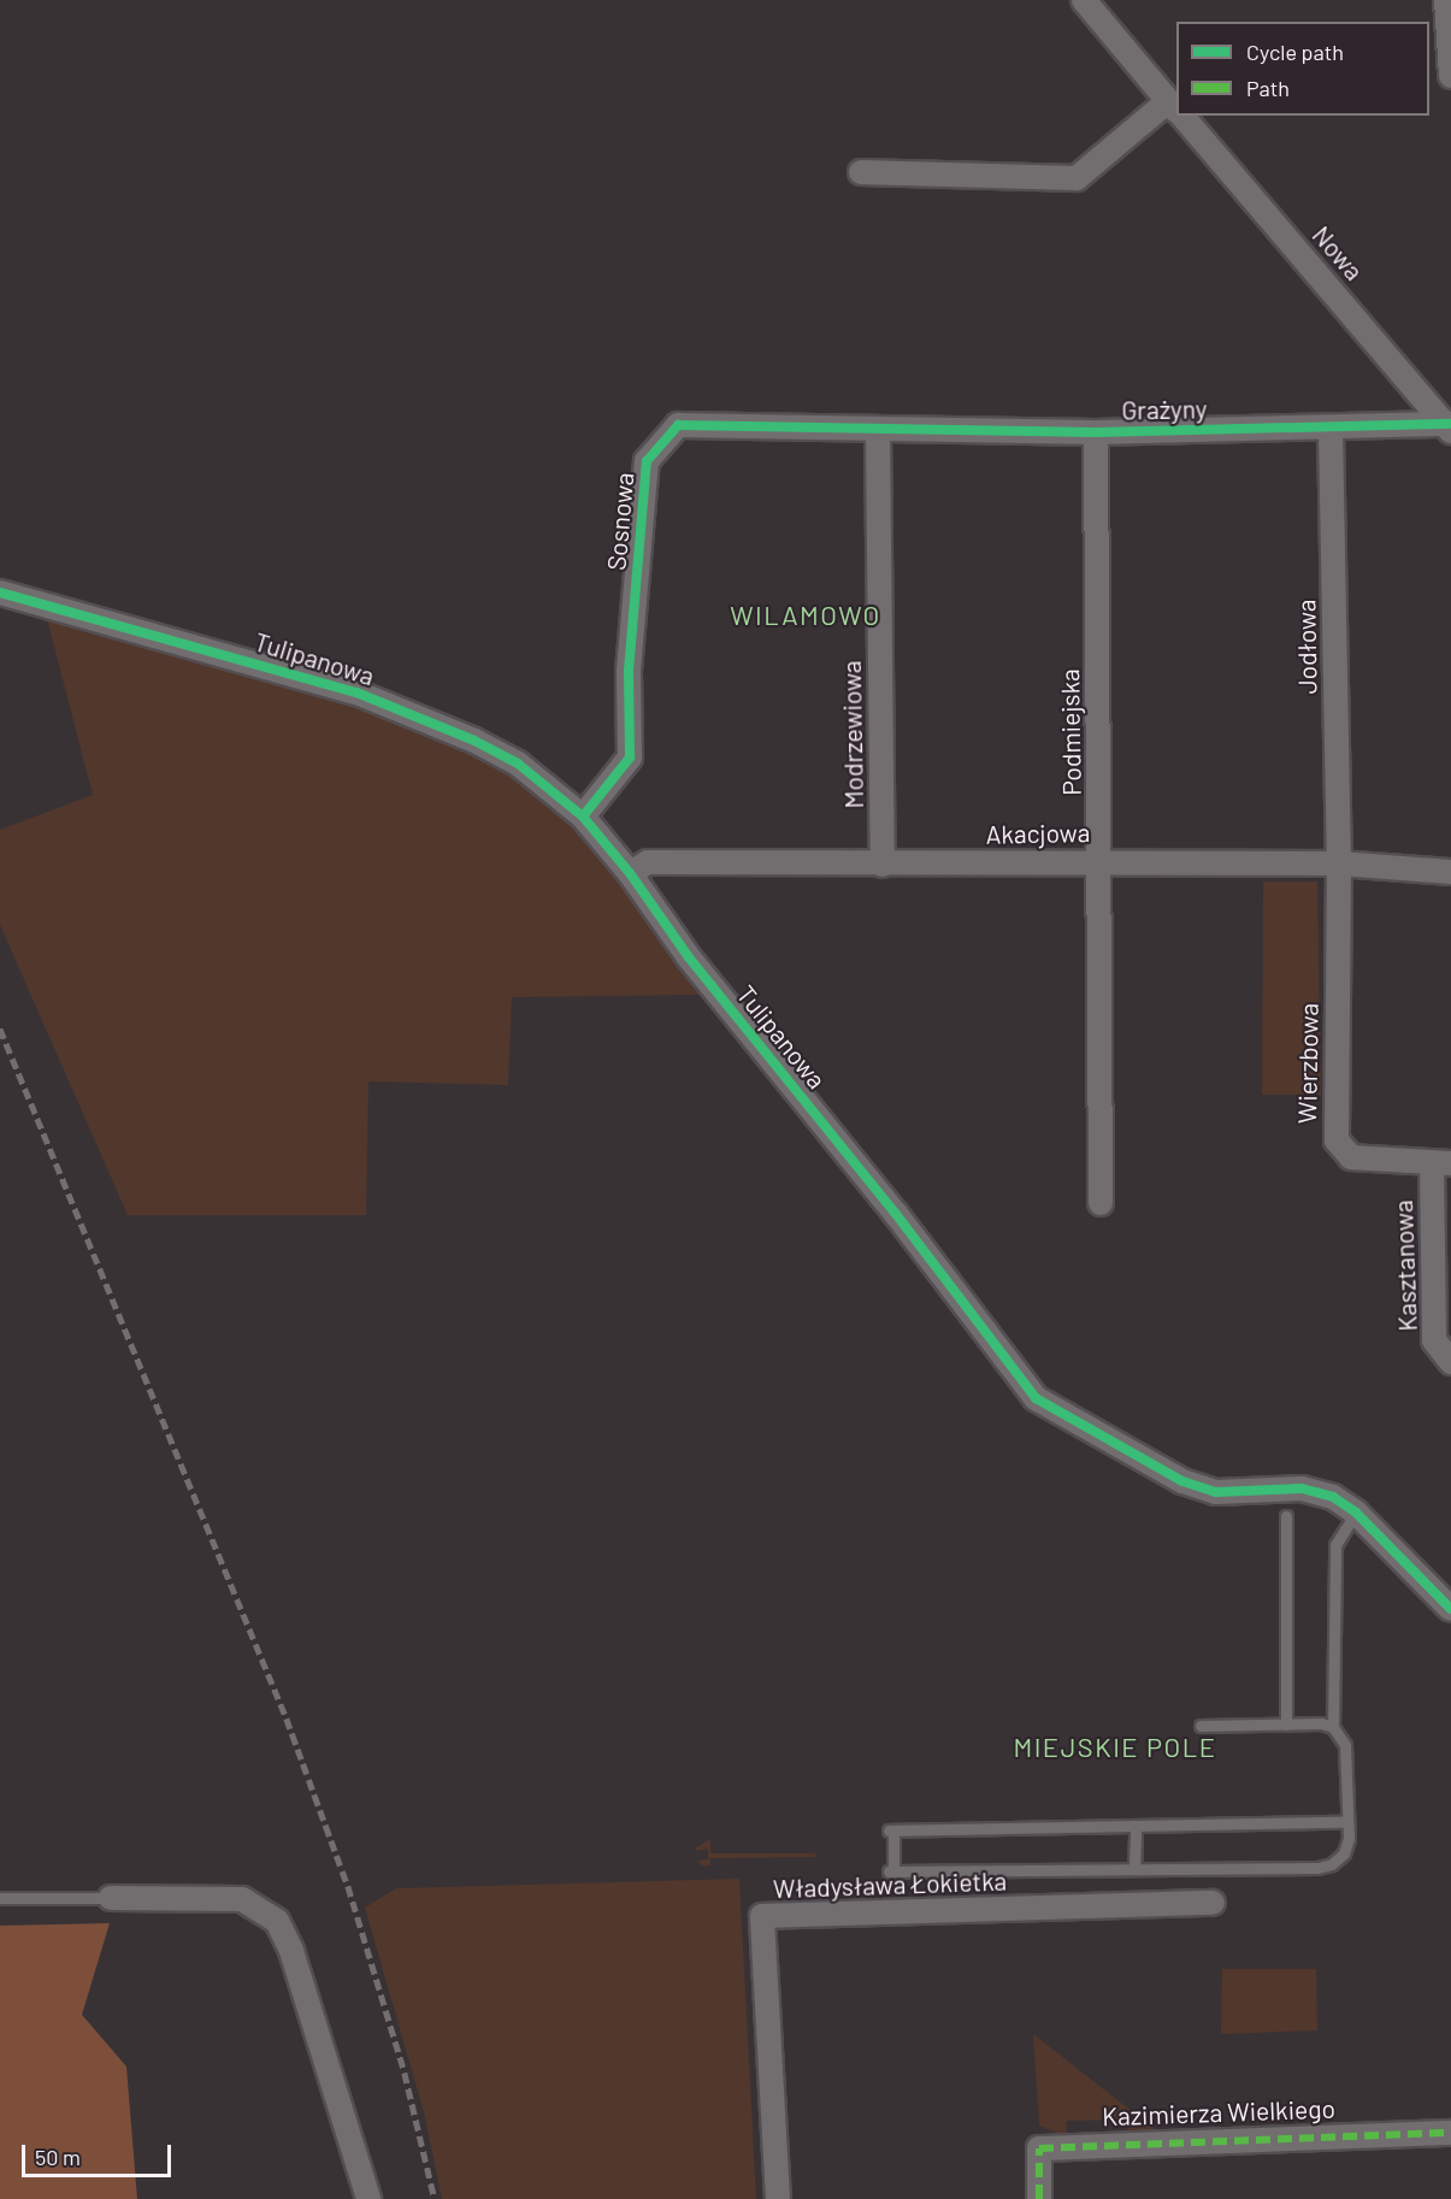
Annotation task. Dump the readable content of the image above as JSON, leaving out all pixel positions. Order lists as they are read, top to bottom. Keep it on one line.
{"streets":{"street":["Nowa","Grażyny","Sosnowa","Jodłowa","Tulipanowa","Podmiejska","Modrzewiowa","Akacjowa","Wierzbowa","Kasztanowa","Władysława Łokietka","Kazimierza Wielkiego"]},"crossings":[["Nowa","Grażyny"],["Grażyny","Sosnowa"],["Grażyny","Jodłowa"],["Grażyny","Podmiejska"],["Grażyny","Modrzewiowa"],["Sosnowa","Tulipanowa"],["Sosnowa","Modrzewiowa"],["Jodłowa","Akacjowa"],["Jodłowa","Wierzbowa"],["Tulipanowa","Akacjowa"],["Podmiejska","Akacjowa"],["Modrzewiowa","Akacjowa"],["Akacjowa","Wierzbowa"],["Wierzbowa","Kasztanowa"]],"districts":["WILAMOWO","MIEJSKIE POLE"],"legend":["Cycle path","Path"],"scale_bar":"50 m"}
